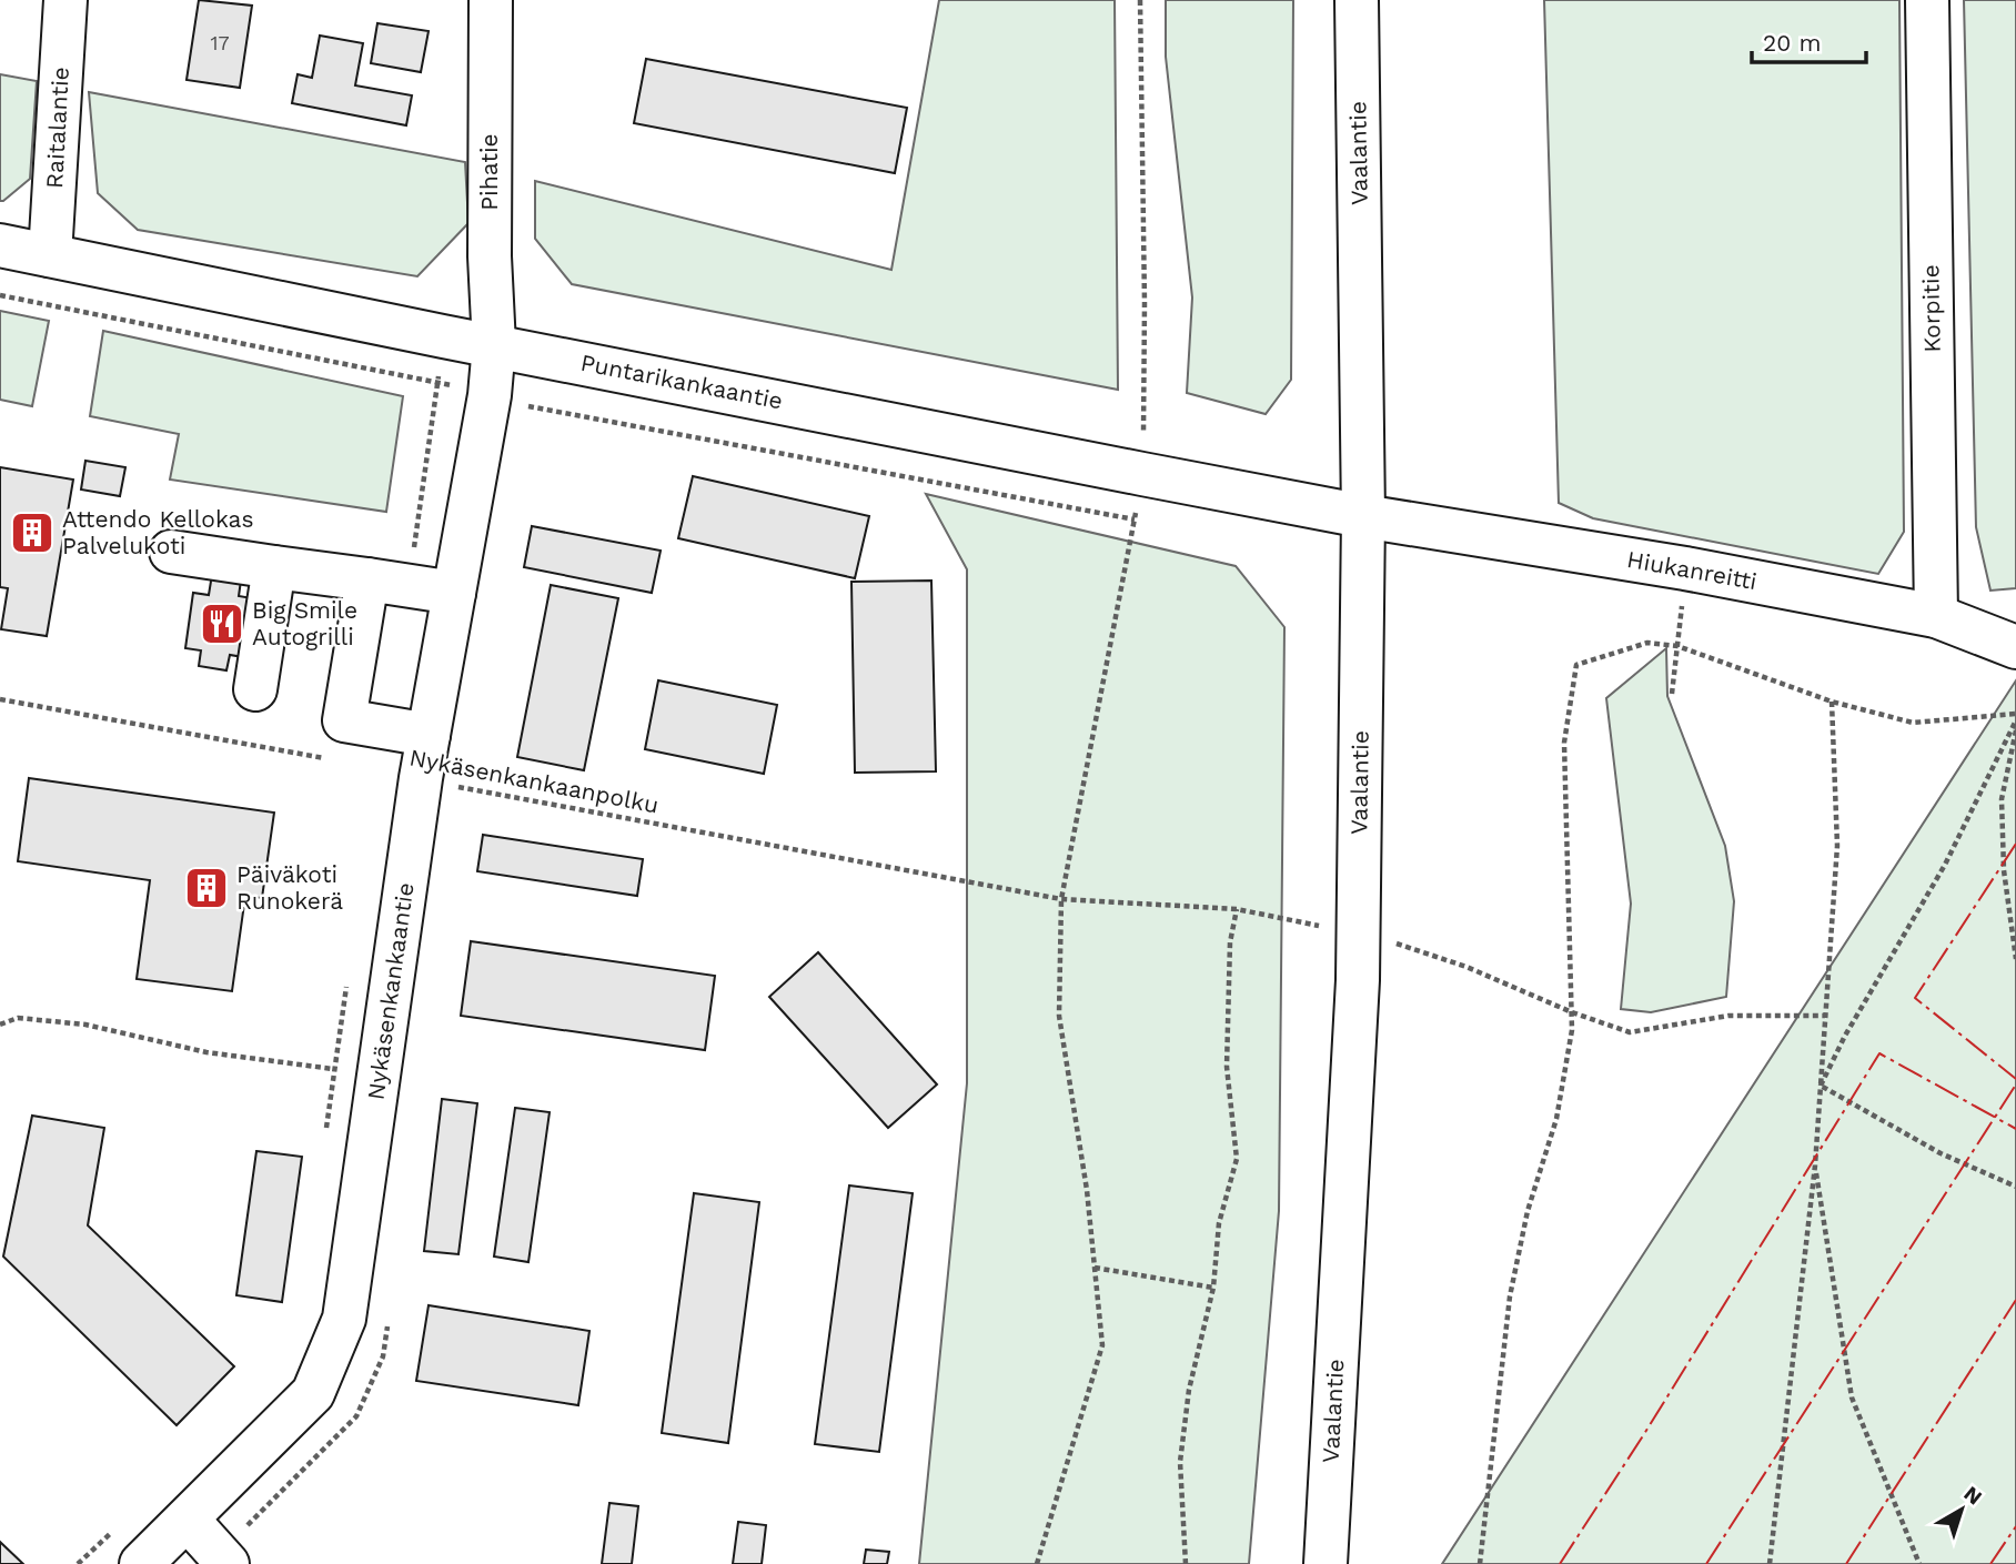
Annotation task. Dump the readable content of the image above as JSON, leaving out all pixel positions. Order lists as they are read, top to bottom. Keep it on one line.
{"streets":{"street":["Raitalantie","Vaalantie","Pihatie","Korpitie","Puntarikankaantie","Hiukanreitti","Nykäsenkankaantie"],"path":["Nykäsenkankaanpolku"]},"crossings":[["Raitalantie","Puntarikankaantie"],["Vaalantie","Puntarikankaantie"],["Vaalantie","Hiukanreitti"],["Pihatie","Puntarikankaantie"],["Pihatie","Nykäsenkankaantie"],["Korpitie","Hiukanreitti"],["Puntarikankaantie","Hiukanreitti"],["Puntarikankaantie","Nykäsenkankaantie"],["Nykäsenkankaanpolku","Nykäsenkankaantie"]],"places":{"building":["Attendo Kellokas Palvelukoti","Päiväkoti Runokerä"],"restaurant":["Big Smile Autogrilli"]},"house_numbers":["17"],"scale_bar":"20 m","north":"top right"}
